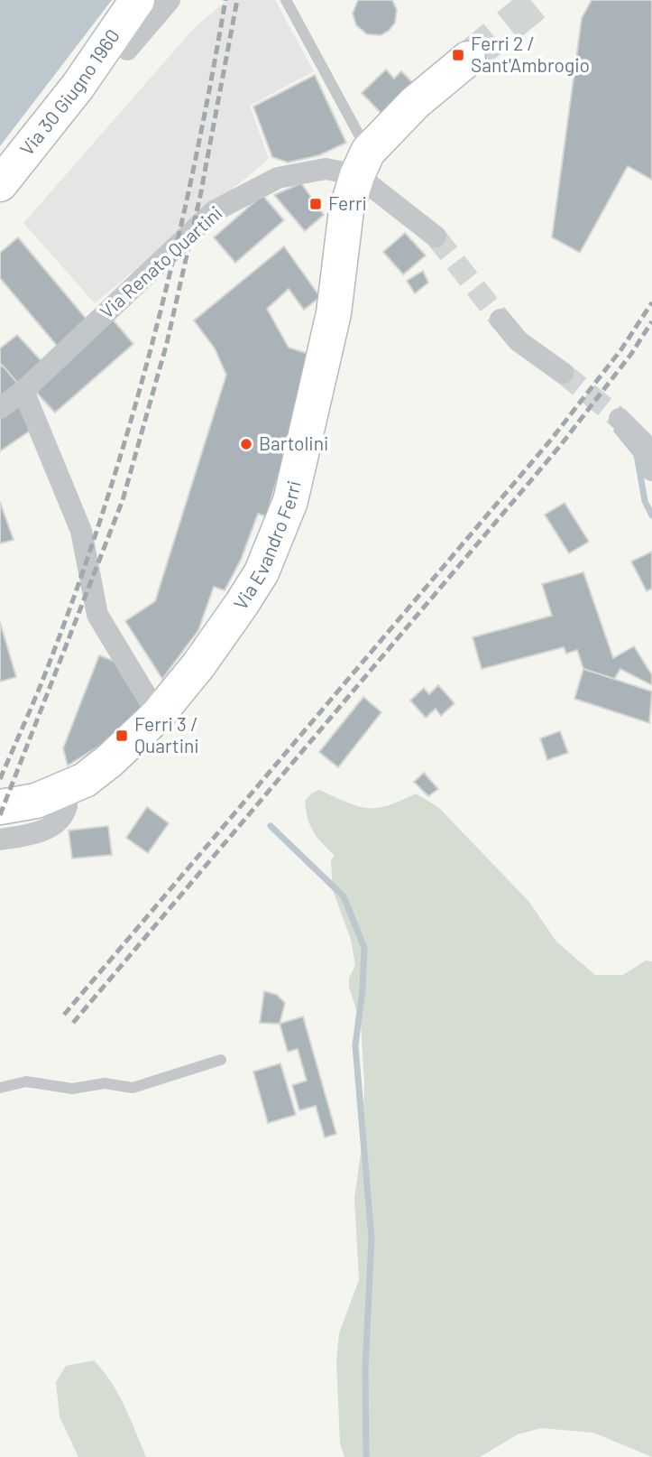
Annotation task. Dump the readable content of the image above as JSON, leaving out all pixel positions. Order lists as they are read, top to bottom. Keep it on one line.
{"streets":{"main road":["Via 30 Giugno 1960","Via Evandro Ferri"],"street":["Via Renato Quartini"]},"crossings":[["Via Renato Quartini","Via Evandro Ferri"]],"places":{"transit":["Ferri 2 / Sant'Ambrogio","Ferri","Ferri 3 / Quartini"],"other":["Bartolini"]}}
